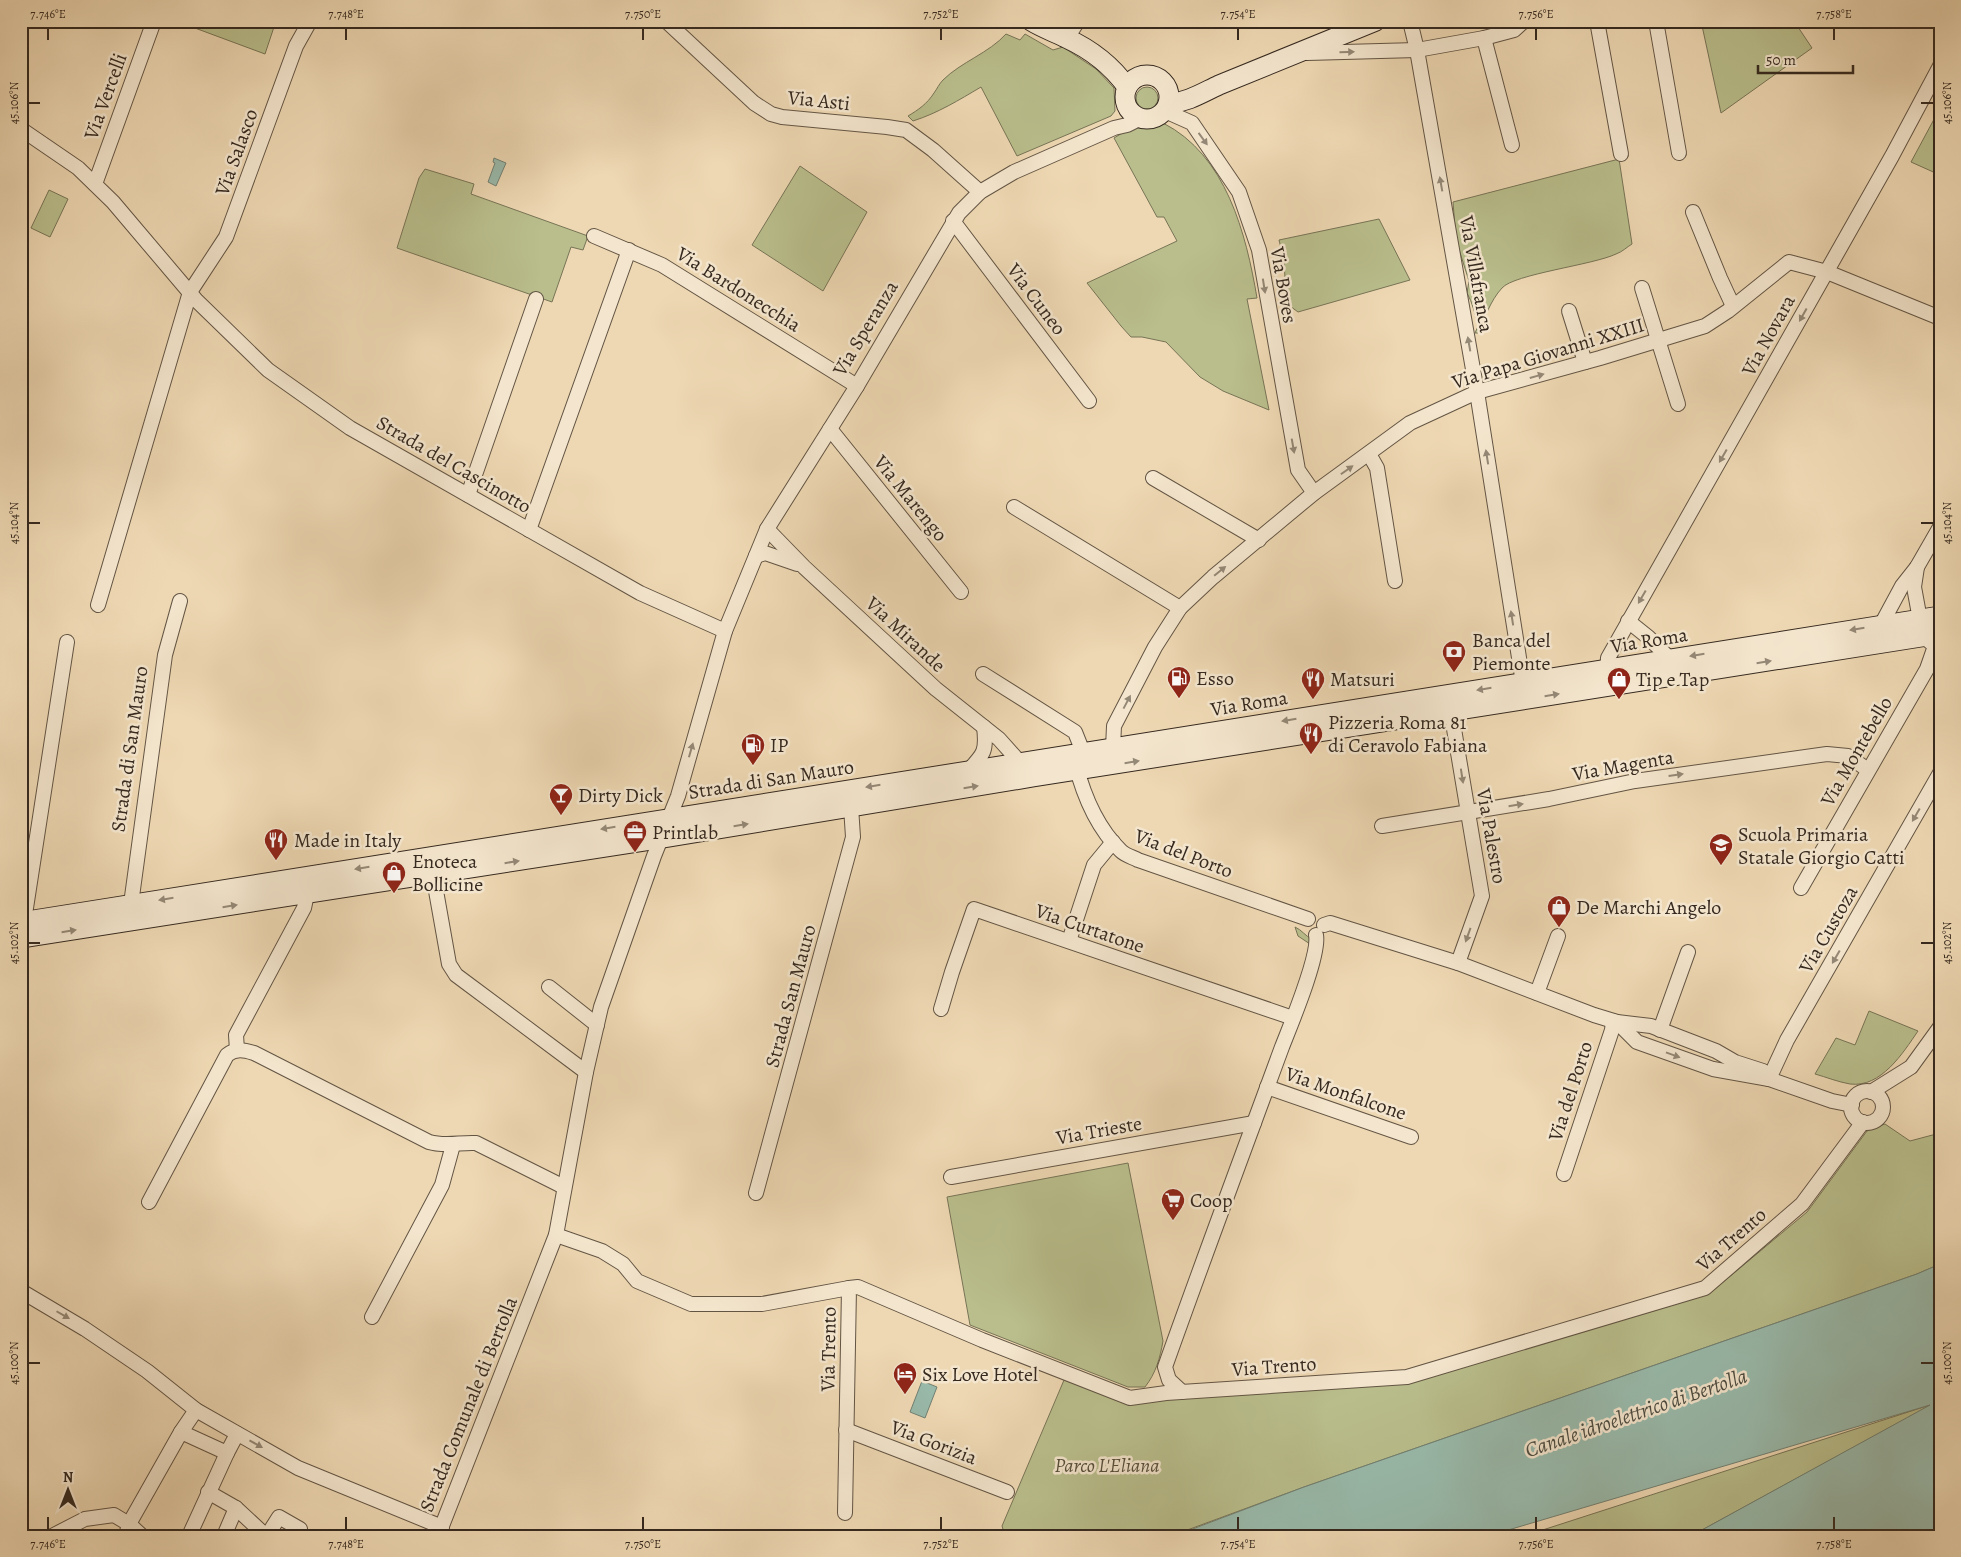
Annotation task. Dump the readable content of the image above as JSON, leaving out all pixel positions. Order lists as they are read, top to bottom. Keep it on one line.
{"streets":{"main road":["Via Roma","Strada di San Mauro"],"street":["Via Vercelli","Via Asti","Via Salasco","Via Villafranca","Via Boves","Via Bardonecchia","Via Cuneo","Via Speranza","Via Novara","Via Papa Giovanni XXIII","Strada del Cascinotto","Via Marengo","Via Mirande","Via Montebello","Via Magenta","Via Palestro","Via del Porto","Via Curtatone","Via Custoza","Strada San Mauro","Via Monfalcone","Via Trieste","Via Trento","Strada Comunale di Bertolla","Via Gorizia"]},"crossings":[["Via Vercelli","Strada del Cascinotto"],["Via Asti","Via Speranza"],["Via Salasco","Strada del Cascinotto"],["Via Villafranca","Via Papa Giovanni XXIII"],["Via Villafranca","Via Roma"],["Via Boves","Via Speranza"],["Via Boves","Via Papa Giovanni XXIII"],["Via Bardonecchia","Via Speranza"],["Via Cuneo","Via Speranza"],["Via Speranza","Strada del Cascinotto"],["Via Speranza","Via Marengo"],["Via Speranza","Via Mirande"],["Via Speranza","Strada Comunale di Bertolla"],["Via Novara","Via Papa Giovanni XXIII"],["Via Novara","Via Roma"],["Via Papa Giovanni XXIII","Via Roma"],["Strada del Cascinotto","Strada Comunale di Bertolla"],["Via Mirande","Via Roma"],["Via Roma","Strada di San Mauro"],["Via Roma","Via Montebello"],["Via Roma","Via Palestro"],["Via Roma","Via del Porto"],["Strada di San Mauro","Strada San Mauro"],["Strada di San Mauro","Strada Comunale di Bertolla"],["Via Montebello","Via Magenta"],["Via Magenta","Via Palestro"],["Via Palestro","Via del Porto"],["Via del Porto","Via Custoza"],["Via del Porto","Via Trento"],["Via Trento","Via Gorizia"]],"one_way":["Via Boves","Via Novara","Via Papa Giovanni XXIII","Via Magenta","Via Palestro","Via Custoza"],"water":["Canale idroelettrico di Bertolla"],"parks":["Parco L'Eliana"],"places":{"bank":["Banca del Piemonte"],"fuel station":["Esso","IP"],"restaurant":["Matsuri","Pizzeria Roma 81 di Ceravolo Fabiana","Made in Italy"],"shop":["Tip e Tap","Enoteca Bollicine","De Marchi Angelo"],"bar":["Dirty Dick"],"office":["Printlab"],"school or university":["Scuola Primaria Statale Giorgio Catti"],"supermarket":["Coop"],"hotel":["Six Love Hotel"]},"scale_bar":"50 m","north":"top","coordinates":["7.746°E","7.748°E","7.750°E","7.752°E","7.754°E","7.756°E","7.758°E","45.106°N","45.104°N","45.102°N","45.100°N"]}
